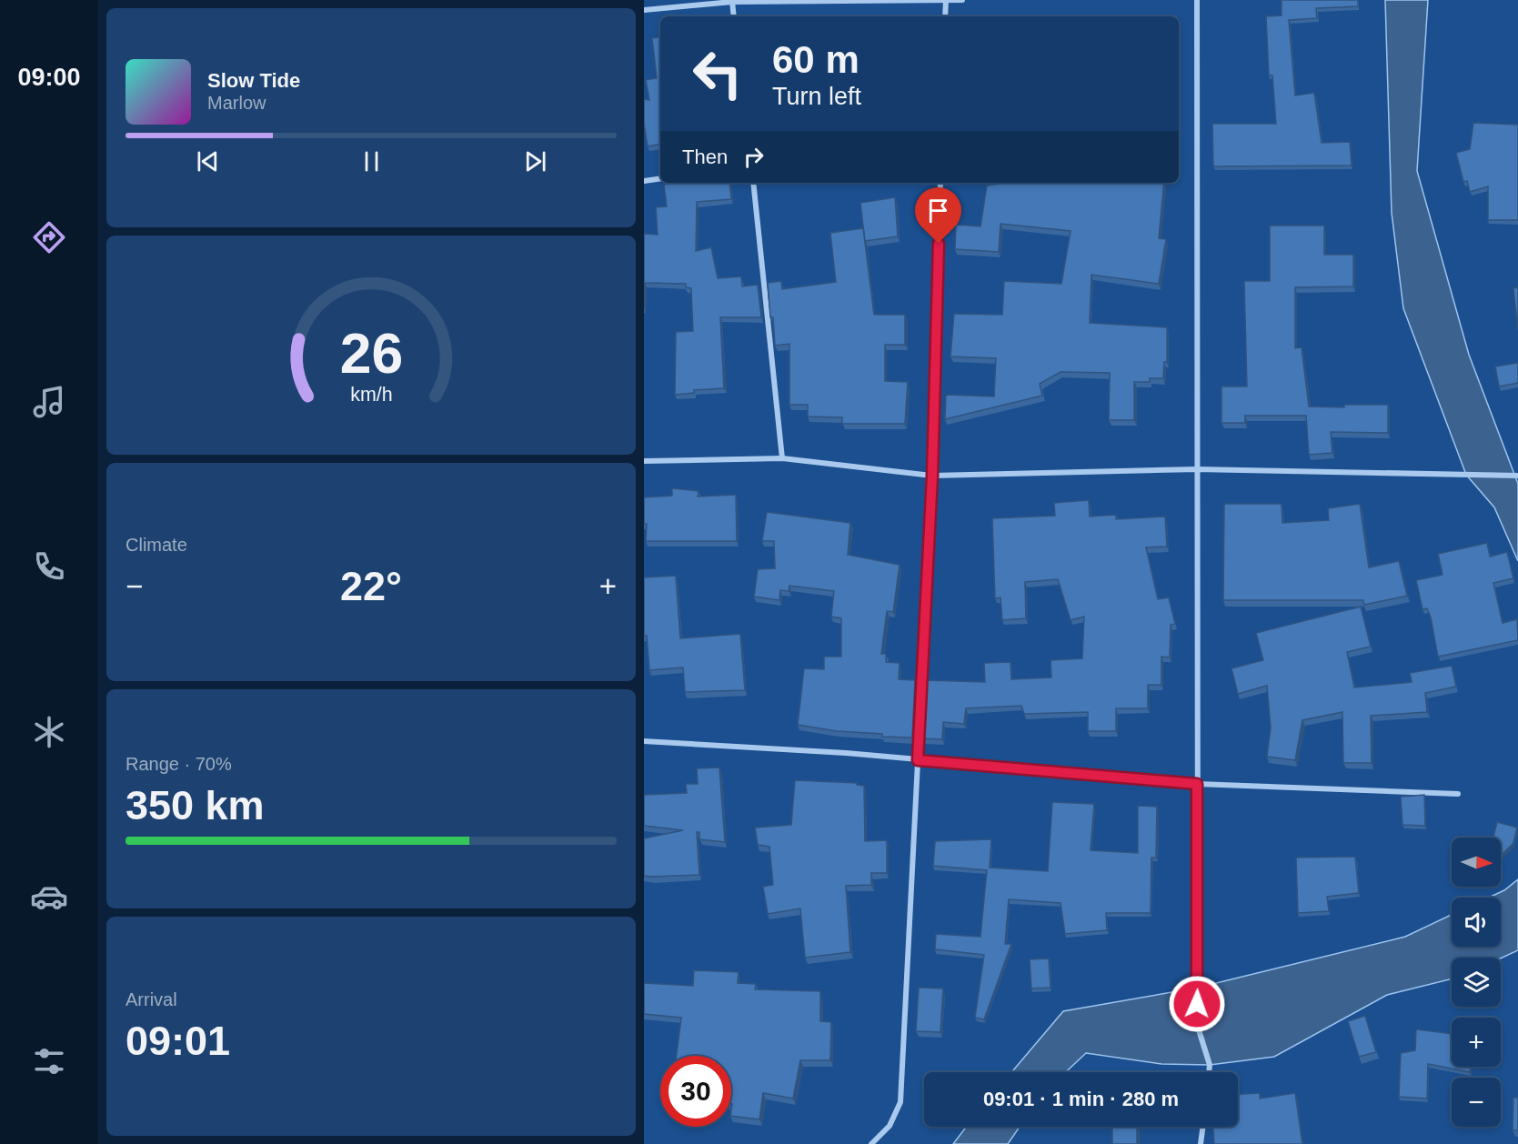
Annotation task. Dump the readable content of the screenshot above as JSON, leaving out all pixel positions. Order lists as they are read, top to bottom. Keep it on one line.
{"north":"right","page":{"tabs":"09:00","turn":["60 m","Turn left"],"song":["Slow Tide","Marlow"],"then":"Then","tile":["Climate",["Range · 70%","350 km"],["Arrival","09:01"]],"heat":["−","22°","+"],"map_buttons":["+","−"],"limit":"30","trip":"09:01 · 1 min · 280 m","gauge":["26","km/h"]}}
